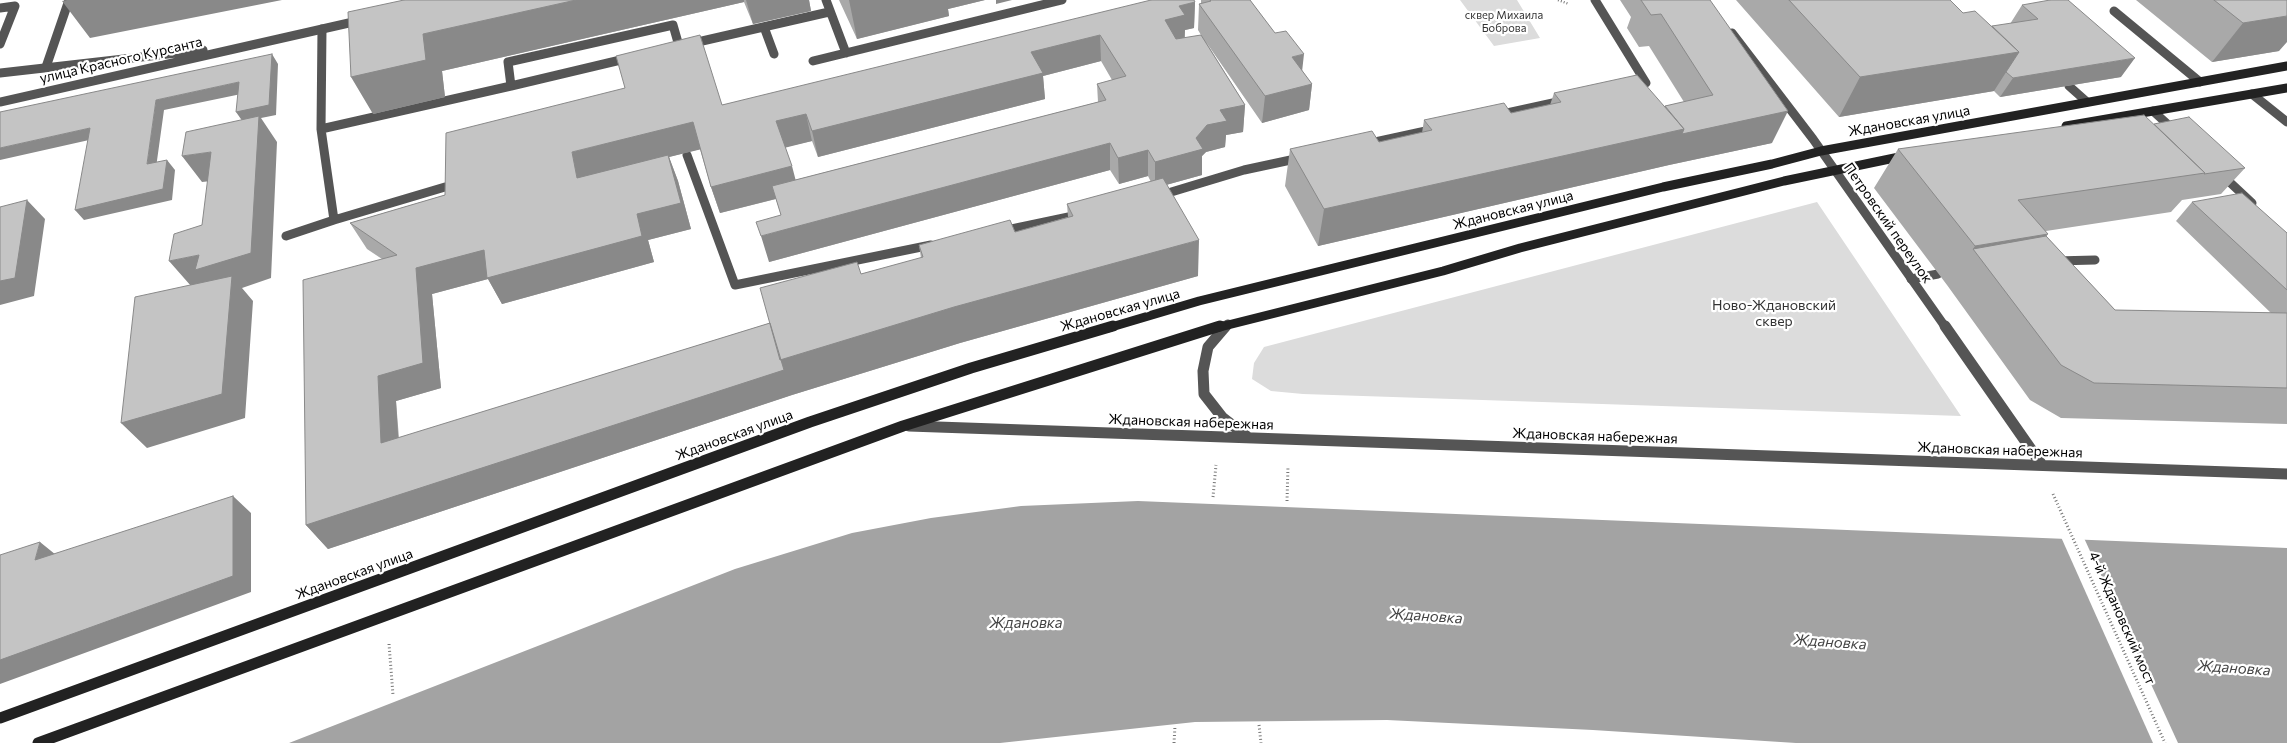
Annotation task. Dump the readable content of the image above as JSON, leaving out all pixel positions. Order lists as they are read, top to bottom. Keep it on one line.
{"streets":{"main road":["Ждановская улица"],"street":["улица Красного Курсанта","Петровский переулок","Ждановская набережная"],"path":["4-й Ждановский мост"]},"crossings":[["Ждановская улица","Петровский переулок"],["Петровский переулок","Ждановская набережная"]],"water":["Ждановка"],"parks":["сквер Михаила Боброва","Ново-Ждановский сквер"]}
